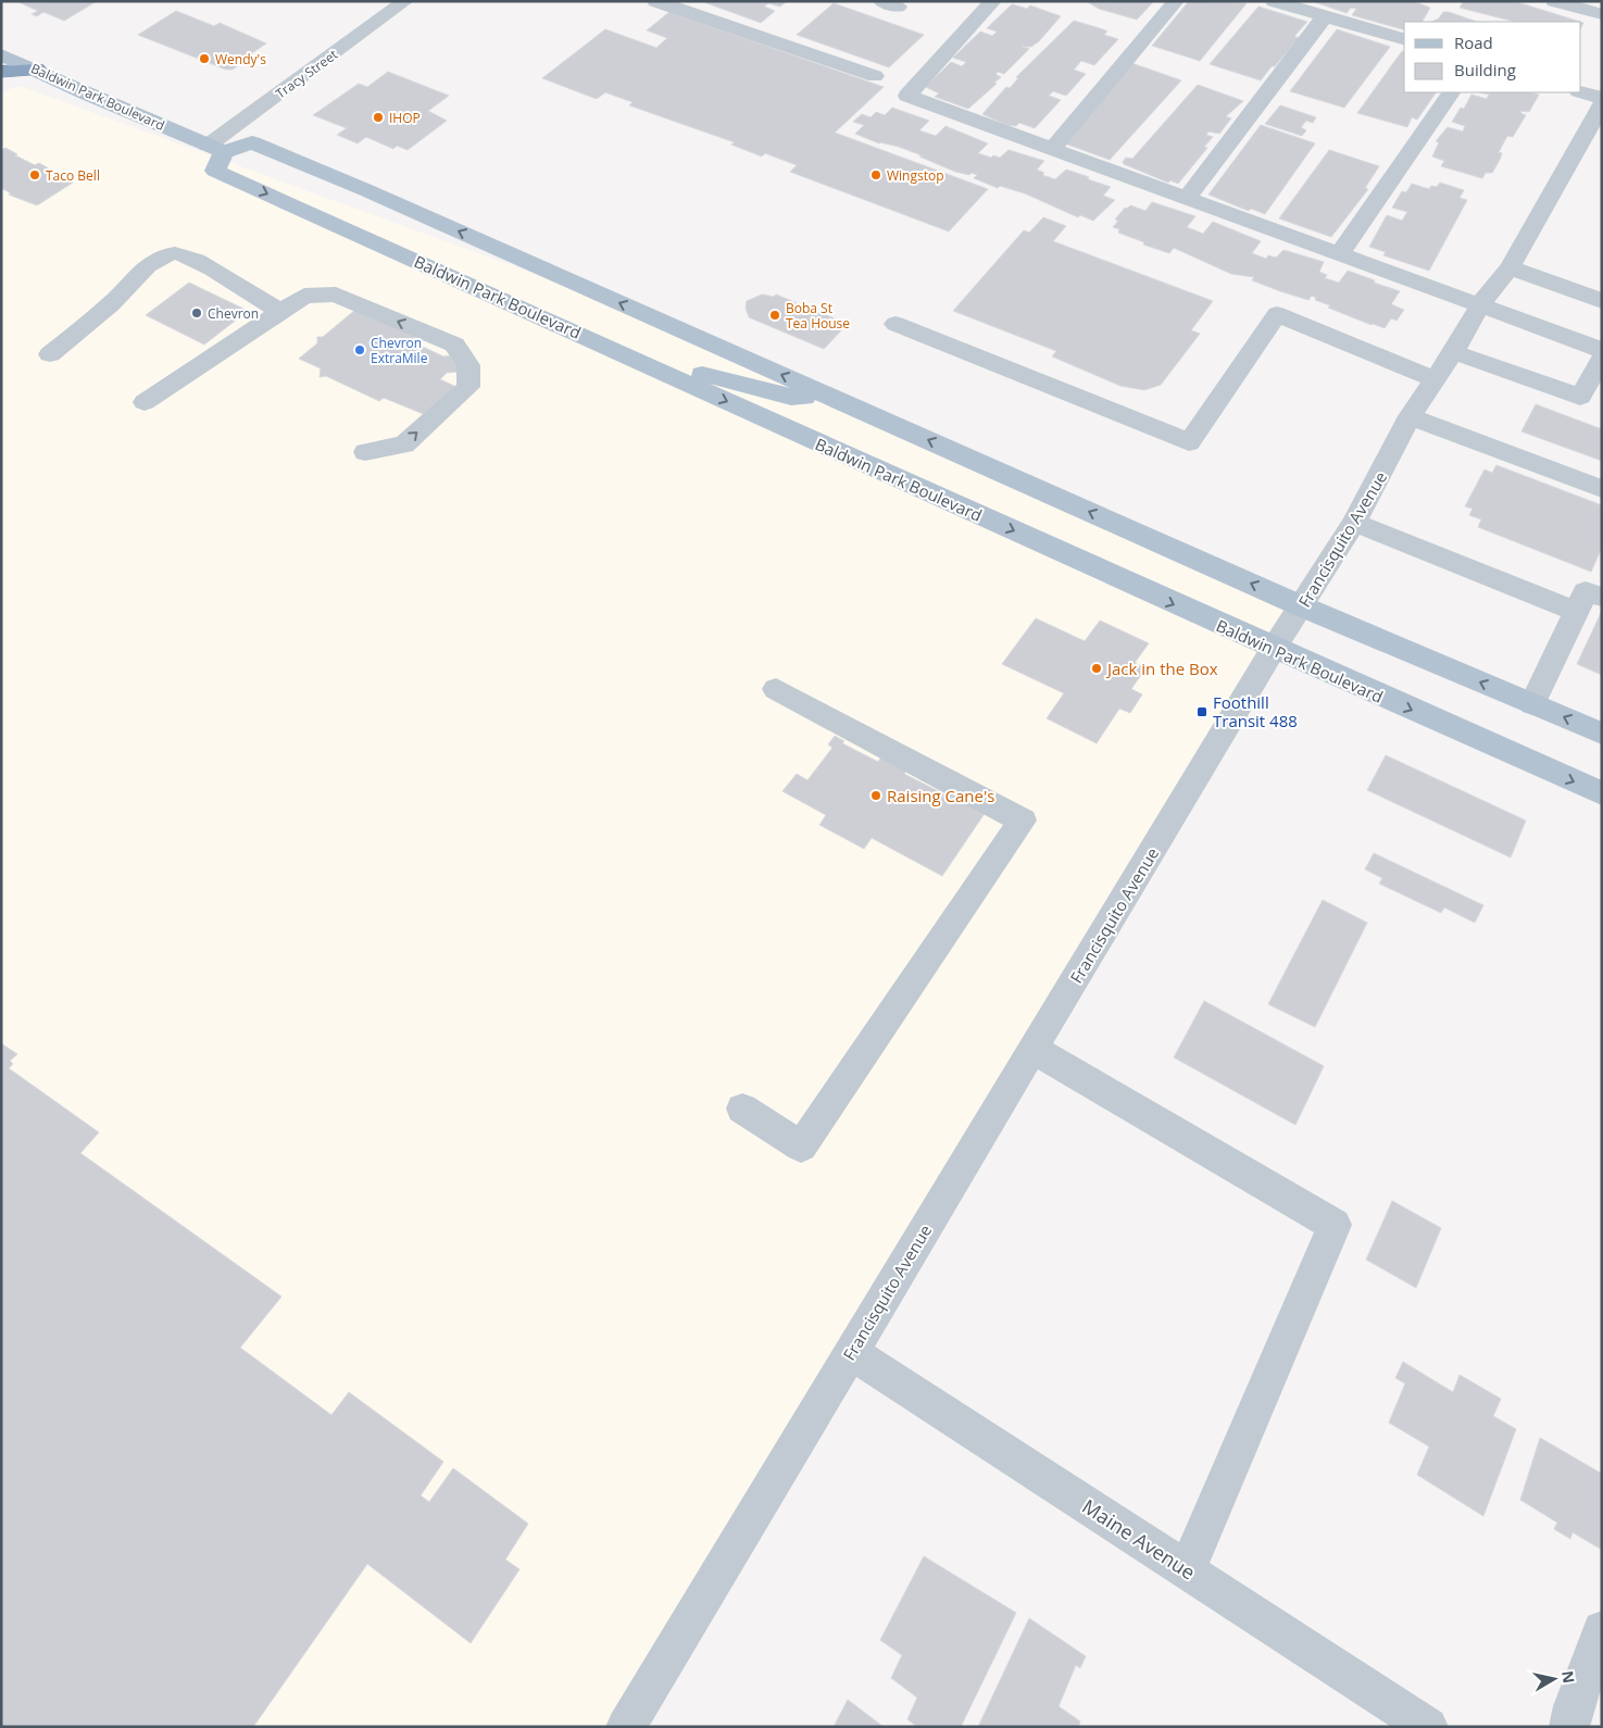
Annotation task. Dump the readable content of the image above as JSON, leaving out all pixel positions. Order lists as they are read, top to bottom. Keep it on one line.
{"streets":{"main road":["Baldwin Park Boulevard"],"street":["Tracy Street","Francisquito Avenue","Maine Avenue"]},"crossings":[["Tracy Street","Baldwin Park Boulevard"],["Baldwin Park Boulevard","Francisquito Avenue"],["Francisquito Avenue","Maine Avenue"]],"places":{"other":["Wendy's","IHOP","Taco Bell","Wingstop","Chevron","Boba St Tea House","Chevron ExtraMile","Jack in the Box","Raising Cane's"],"transit":["Foothill Transit 488"]},"legend":["Road","Building"],"north":"right"}
